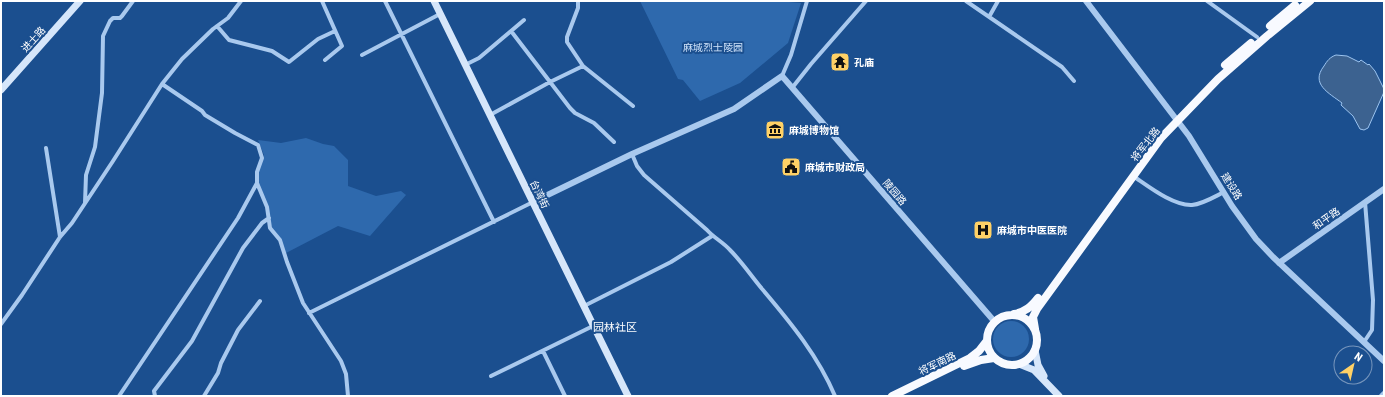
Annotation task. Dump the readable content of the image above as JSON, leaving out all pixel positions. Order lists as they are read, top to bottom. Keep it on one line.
{"streets":{"highway":["将军北路","将军南路"],"main road":["进士路","台湾街"],"street":["建设路","陵园路","和平路"]},"crossings":[["将军北路","建设路"],["将军北路","陵园路"],["将军北路","将军南路"],["建设路","和平路"],["陵园路","将军南路"]],"districts":["园林社区"],"parks":["麻城烈士陵园"],"places":{"temple":["孔庙"],"museum":["麻城博物馆"],"public building":["麻城市财政局"],"hospital":["麻城市中医医院"]},"north":"top right"}
